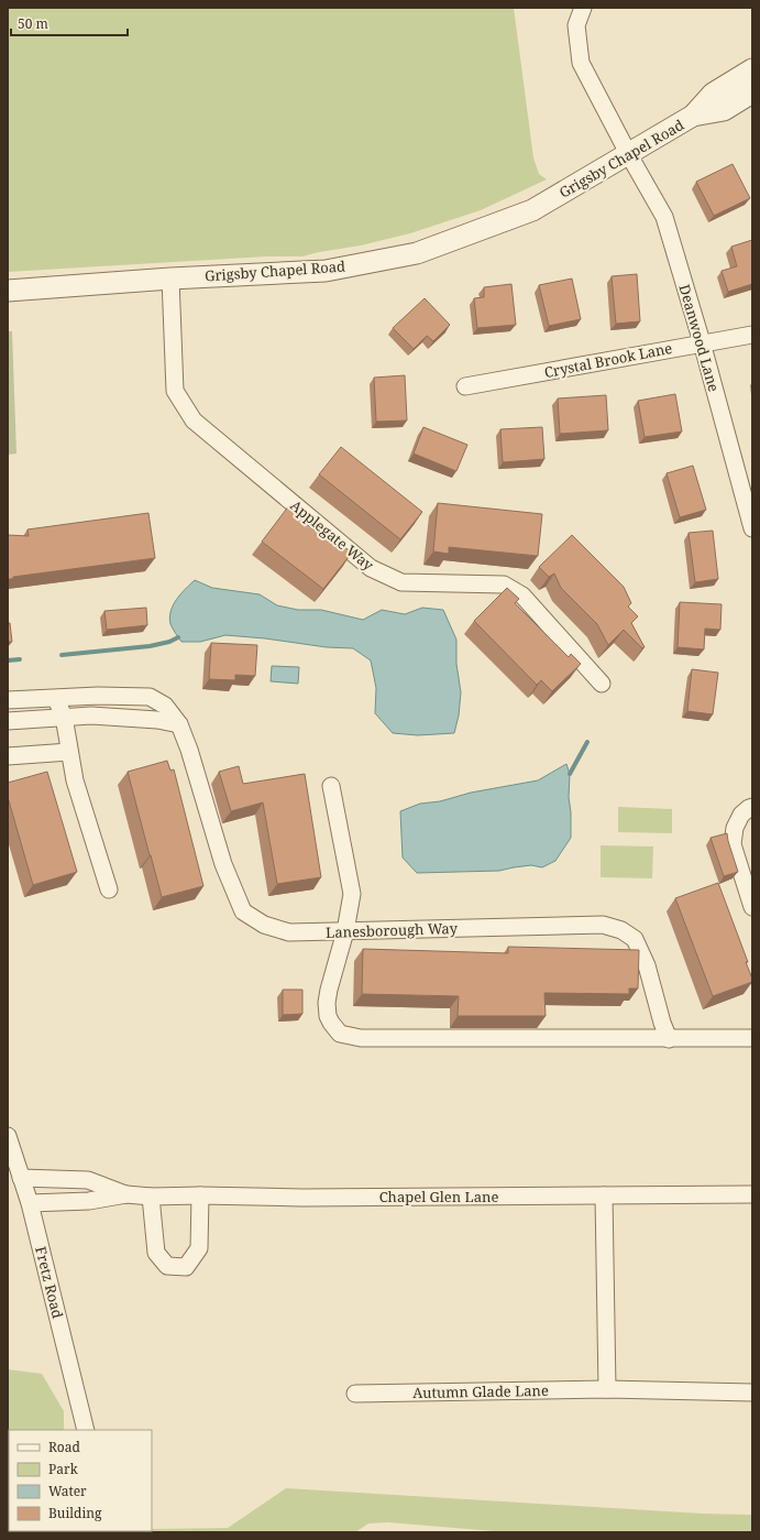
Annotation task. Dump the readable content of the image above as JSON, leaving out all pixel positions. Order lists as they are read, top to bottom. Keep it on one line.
{"streets":{"street":["Grigsby Chapel Road","Deanwood Lane","Crystal Brook Lane","Applegate Way","Lanesborough Way","Chapel Glen Lane","Fretz Road","Autumn Glade Lane"]},"crossings":[["Grigsby Chapel Road","Deanwood Lane"],["Grigsby Chapel Road","Applegate Way"],["Deanwood Lane","Crystal Brook Lane"],["Chapel Glen Lane","Fretz Road"]],"legend":["Road","Park","Water","Building"],"scale_bar":"50 m"}
